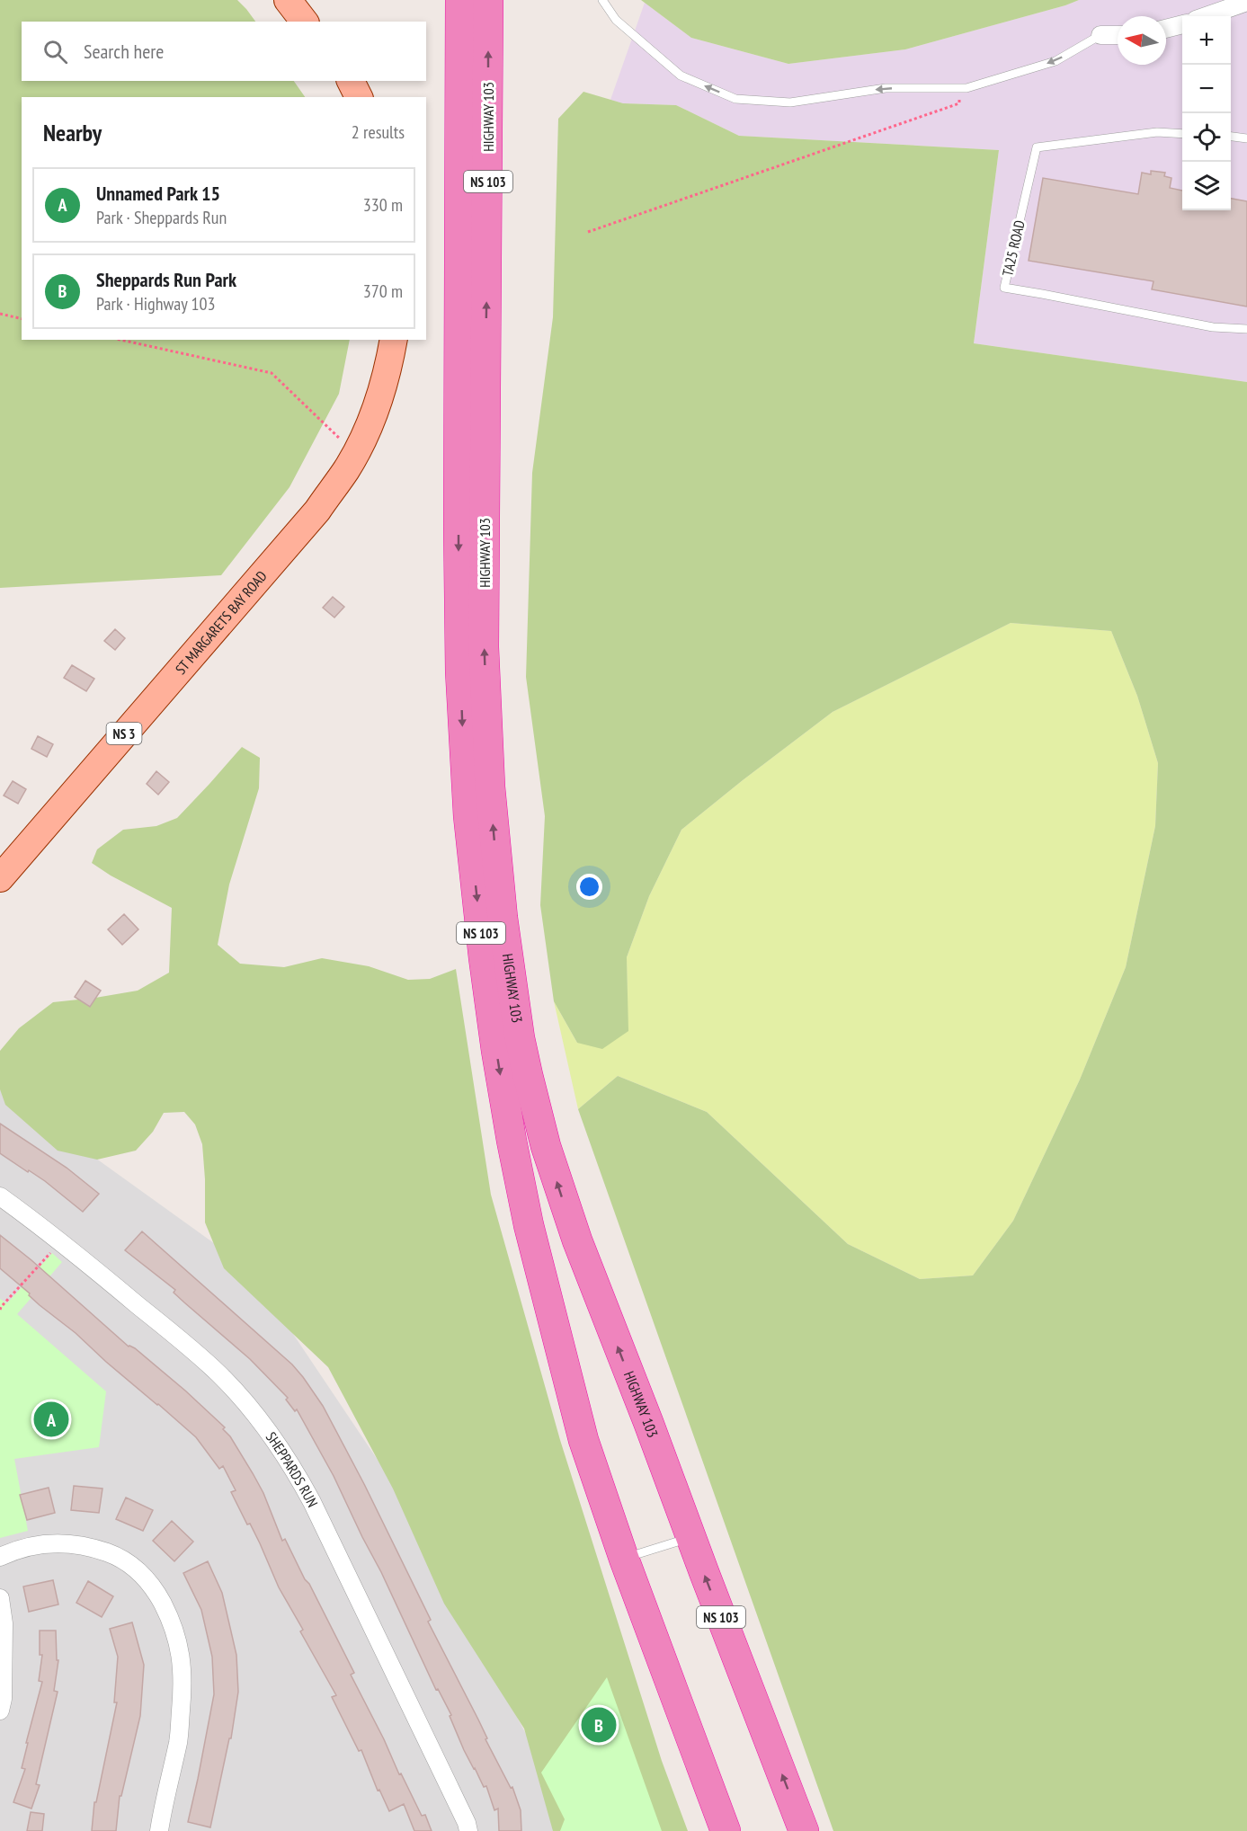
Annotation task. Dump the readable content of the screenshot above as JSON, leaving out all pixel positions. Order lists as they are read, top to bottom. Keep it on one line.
{"streets":{"highway":["HIGHWAY 103","NS 103"],"main road":["ST MARGARETS BAY ROAD","NS 3"],"street":["SHEPPARDS RUN"],"lane":["TA25 ROAD"]},"north":"left","page":{"map_buttons":["+","−"],"search":"Search here","heading":["Nearby","2 results"],"list":[{"mark":"A","name":"Unnamed Park 15","note":"Park · Sheppards Run","value":"330 m"},{"mark":"B","name":"Sheppards Run Park","note":"Park · Highway 103","value":"370 m"}],"pins":["A","B"]}}
